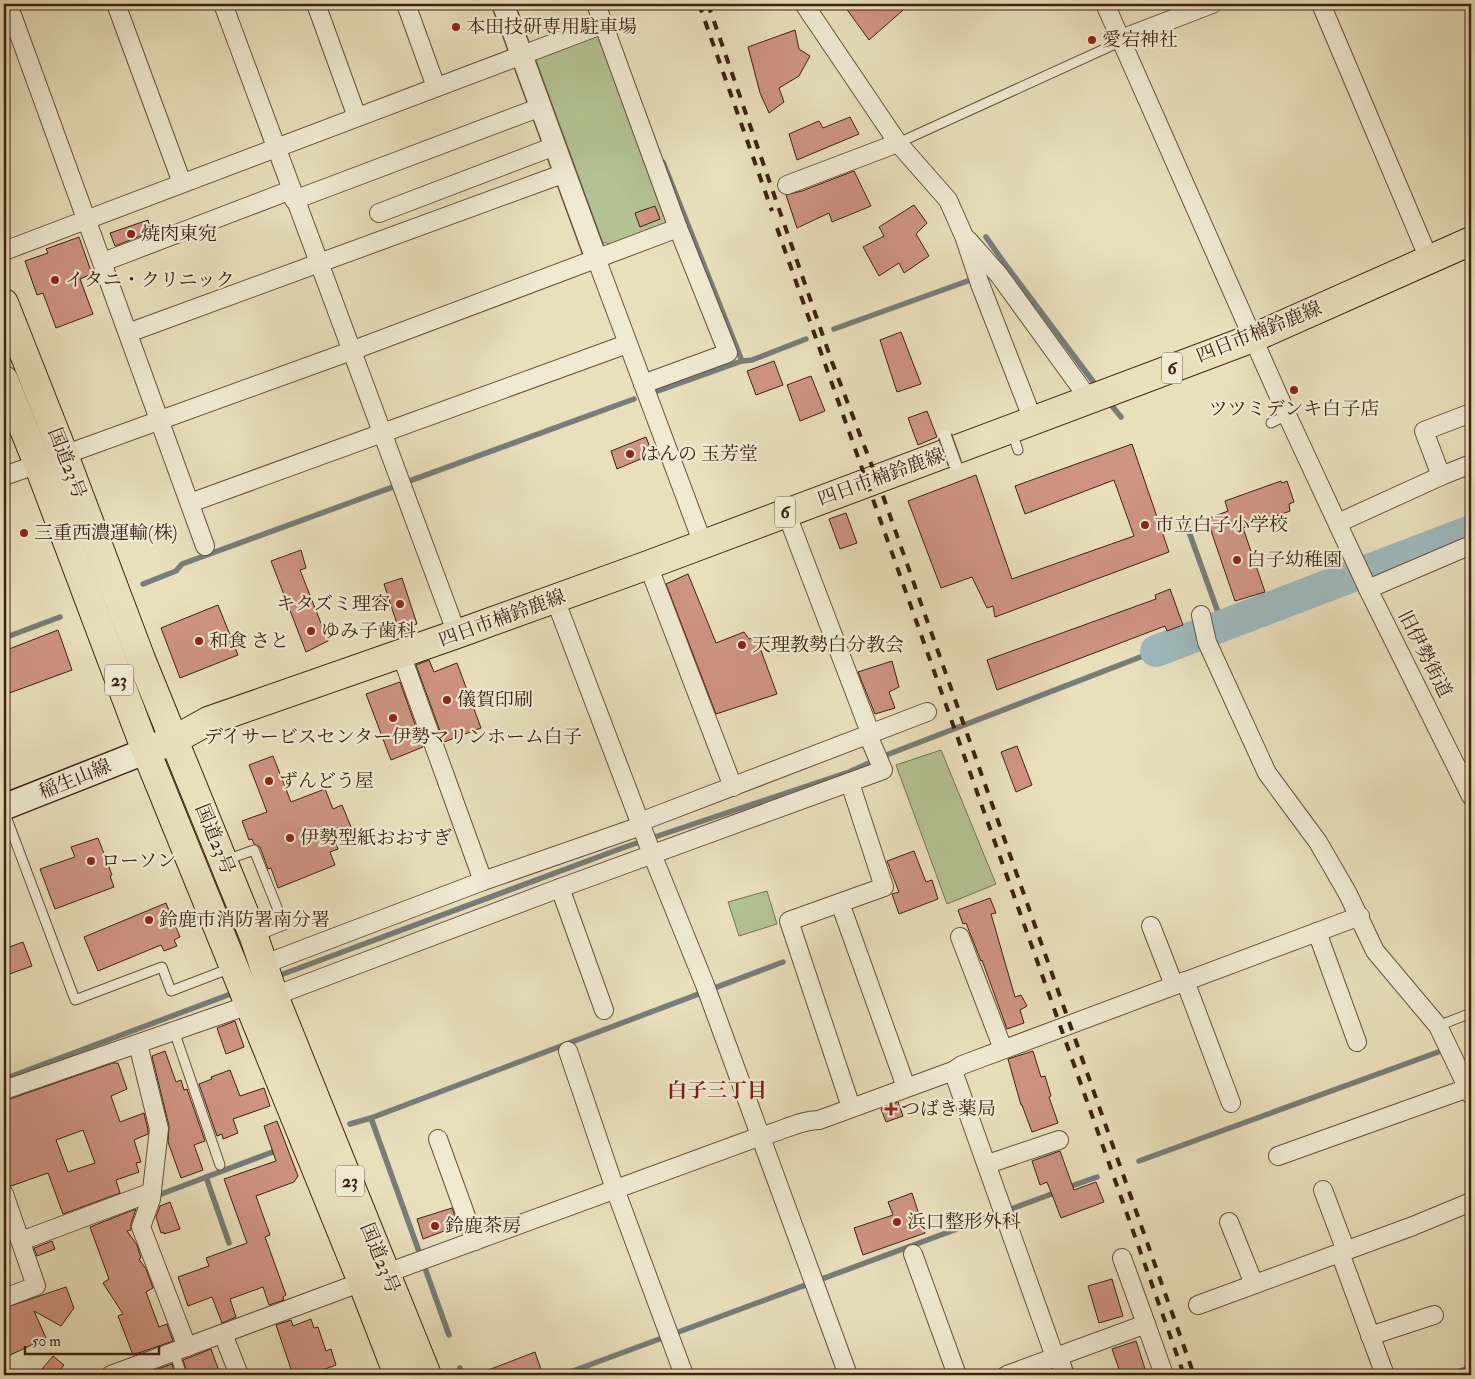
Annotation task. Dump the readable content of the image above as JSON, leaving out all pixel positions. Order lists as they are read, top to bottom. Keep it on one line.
{"streets":{"main road":["四日市楠鈴鹿線","6","国道23号","23","稲生山線"],"street":["旧伊勢街道"]},"crossings":[["四日市楠鈴鹿線","国道23号"],["四日市楠鈴鹿線","旧伊勢街道"],["四日市楠鈴鹿線","稲生山線"],["国道23号","稲生山線"]],"districts":["白子三丁目"],"places":{"other":["本田技研専用駐車場","愛宕神社","焼肉東宛","イタニ・クリニック","ツツミデンキ白子店","はんの 玉芳堂","市立白子小学校","三重西濃運輸(株)","白子幼稚園","キタズミ理容","ゆみ子歯科","和食 さと","天理教勢白分教会","儀賀印刷","デイサービスセンター伊勢マリンホーム白子","ずんどう屋","伊勢型紙おおすぎ","ローソン","鈴鹿市消防署南分署","浜口整形外科","鈴鹿茶房"],"health":["つばき薬局"]},"scale_bar":"50 m"}
